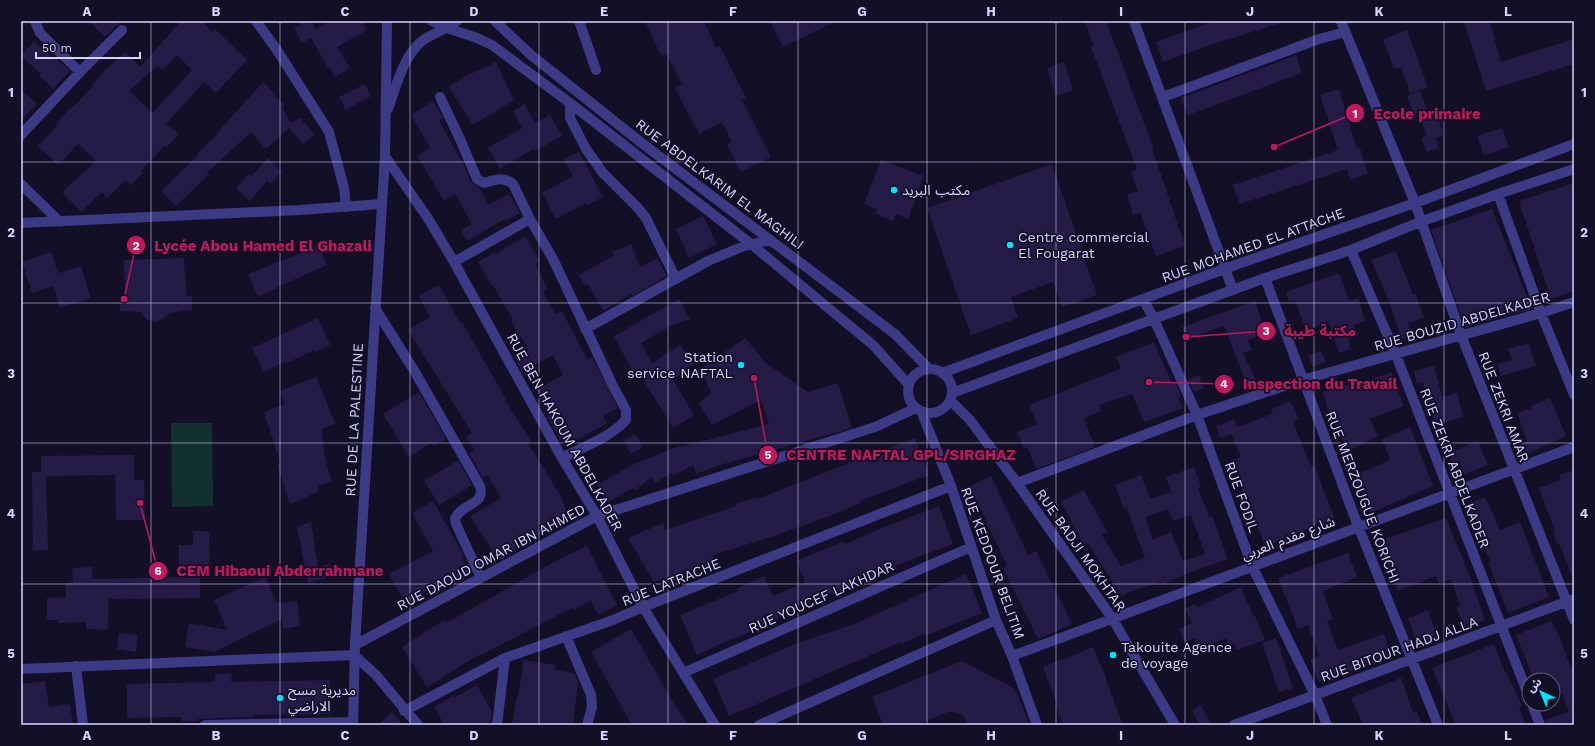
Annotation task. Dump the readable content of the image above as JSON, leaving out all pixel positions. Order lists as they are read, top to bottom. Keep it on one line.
{"streets":{"street":["RUE ABDELKARIM EL MAGHILI","RUE MOHAMED EL ATTACHE","RUE BOUZID ABDELKADER","RUE ZEKRI AMAR","RUE DE LA PALESTINE","RUE BEN HAKOUM ABDELKADER","RUE ZEKRI ABDELKADER","RUE FODIL","RUE MERZOUGUE KORICHI","شارع مقدم العربي","RUE BADJI MOKHTAR","RUE DAOUD OMAR IBN AHMED","RUE KEDDOUR BELITIM","RUE LATRACHE","RUE YOUCEF LAKHDAR","RUE BITOUR HADJ ALLA"]},"crossings":[["RUE ABDELKARIM EL MAGHILI","RUE MOHAMED EL ATTACHE"],["RUE ABDELKARIM EL MAGHILI","RUE BADJI MOKHTAR"],["RUE ABDELKARIM EL MAGHILI","RUE DAOUD OMAR IBN AHMED"],["RUE ABDELKARIM EL MAGHILI","RUE KEDDOUR BELITIM"],["RUE MOHAMED EL ATTACHE","RUE ZEKRI AMAR"],["RUE MOHAMED EL ATTACHE","RUE FODIL"],["RUE MOHAMED EL ATTACHE","RUE BADJI MOKHTAR"],["RUE MOHAMED EL ATTACHE","RUE DAOUD OMAR IBN AHMED"],["RUE MOHAMED EL ATTACHE","RUE KEDDOUR BELITIM"],["RUE BOUZID ABDELKADER","RUE ZEKRI AMAR"],["RUE BOUZID ABDELKADER","RUE ZEKRI ABDELKADER"],["RUE BOUZID ABDELKADER","RUE FODIL"],["RUE BOUZID ABDELKADER","RUE MERZOUGUE KORICHI"],["RUE BOUZID ABDELKADER","RUE BADJI MOKHTAR"],["RUE ZEKRI AMAR","شارع مقدم العربي"],["RUE ZEKRI AMAR","RUE BITOUR HADJ ALLA"],["RUE DE LA PALESTINE","RUE BEN HAKOUM ABDELKADER"],["RUE DE LA PALESTINE","RUE DAOUD OMAR IBN AHMED"],["RUE BEN HAKOUM ABDELKADER","RUE DAOUD OMAR IBN AHMED"],["RUE BEN HAKOUM ABDELKADER","RUE LATRACHE"],["RUE BEN HAKOUM ABDELKADER","RUE YOUCEF LAKHDAR"],["RUE ZEKRI ABDELKADER","شارع مقدم العربي"],["RUE ZEKRI ABDELKADER","RUE BITOUR HADJ ALLA"],["RUE FODIL","شارع مقدم العربي"],["RUE FODIL","RUE BITOUR HADJ ALLA"],["RUE MERZOUGUE KORICHI","شارع مقدم العربي"],["RUE MERZOUGUE KORICHI","RUE BITOUR HADJ ALLA"],["شارع مقدم العربي","RUE BADJI MOKHTAR"],["شارع مقدم العربي","RUE KEDDOUR BELITIM"],["RUE BADJI MOKHTAR","RUE DAOUD OMAR IBN AHMED"],["RUE BADJI MOKHTAR","RUE KEDDOUR BELITIM"],["RUE DAOUD OMAR IBN AHMED","RUE KEDDOUR BELITIM"],["RUE KEDDOUR BELITIM","RUE LATRACHE"],["RUE KEDDOUR BELITIM","RUE YOUCEF LAKHDAR"]],"places":["Ecole primaire","مكتب البريد","Centre commercial El Fougarat","Lycée Abou Hamed El Ghazali","مكتبة طيبة","Station service NAFTAL","CENTRE NAFTAL GPL/SIRGHAZ","Inspection du Travail","CEM Hibaoui Abderrahmane","Takouite Agence de voyage","مديرية مسح الاراضي"],"scale_bar":"50 m","north":"top left","grid":{"columns":["A","B","C","D","E","F","G","H","I","J","K","L"],"rows":["1","2","3","4","5"]}}
